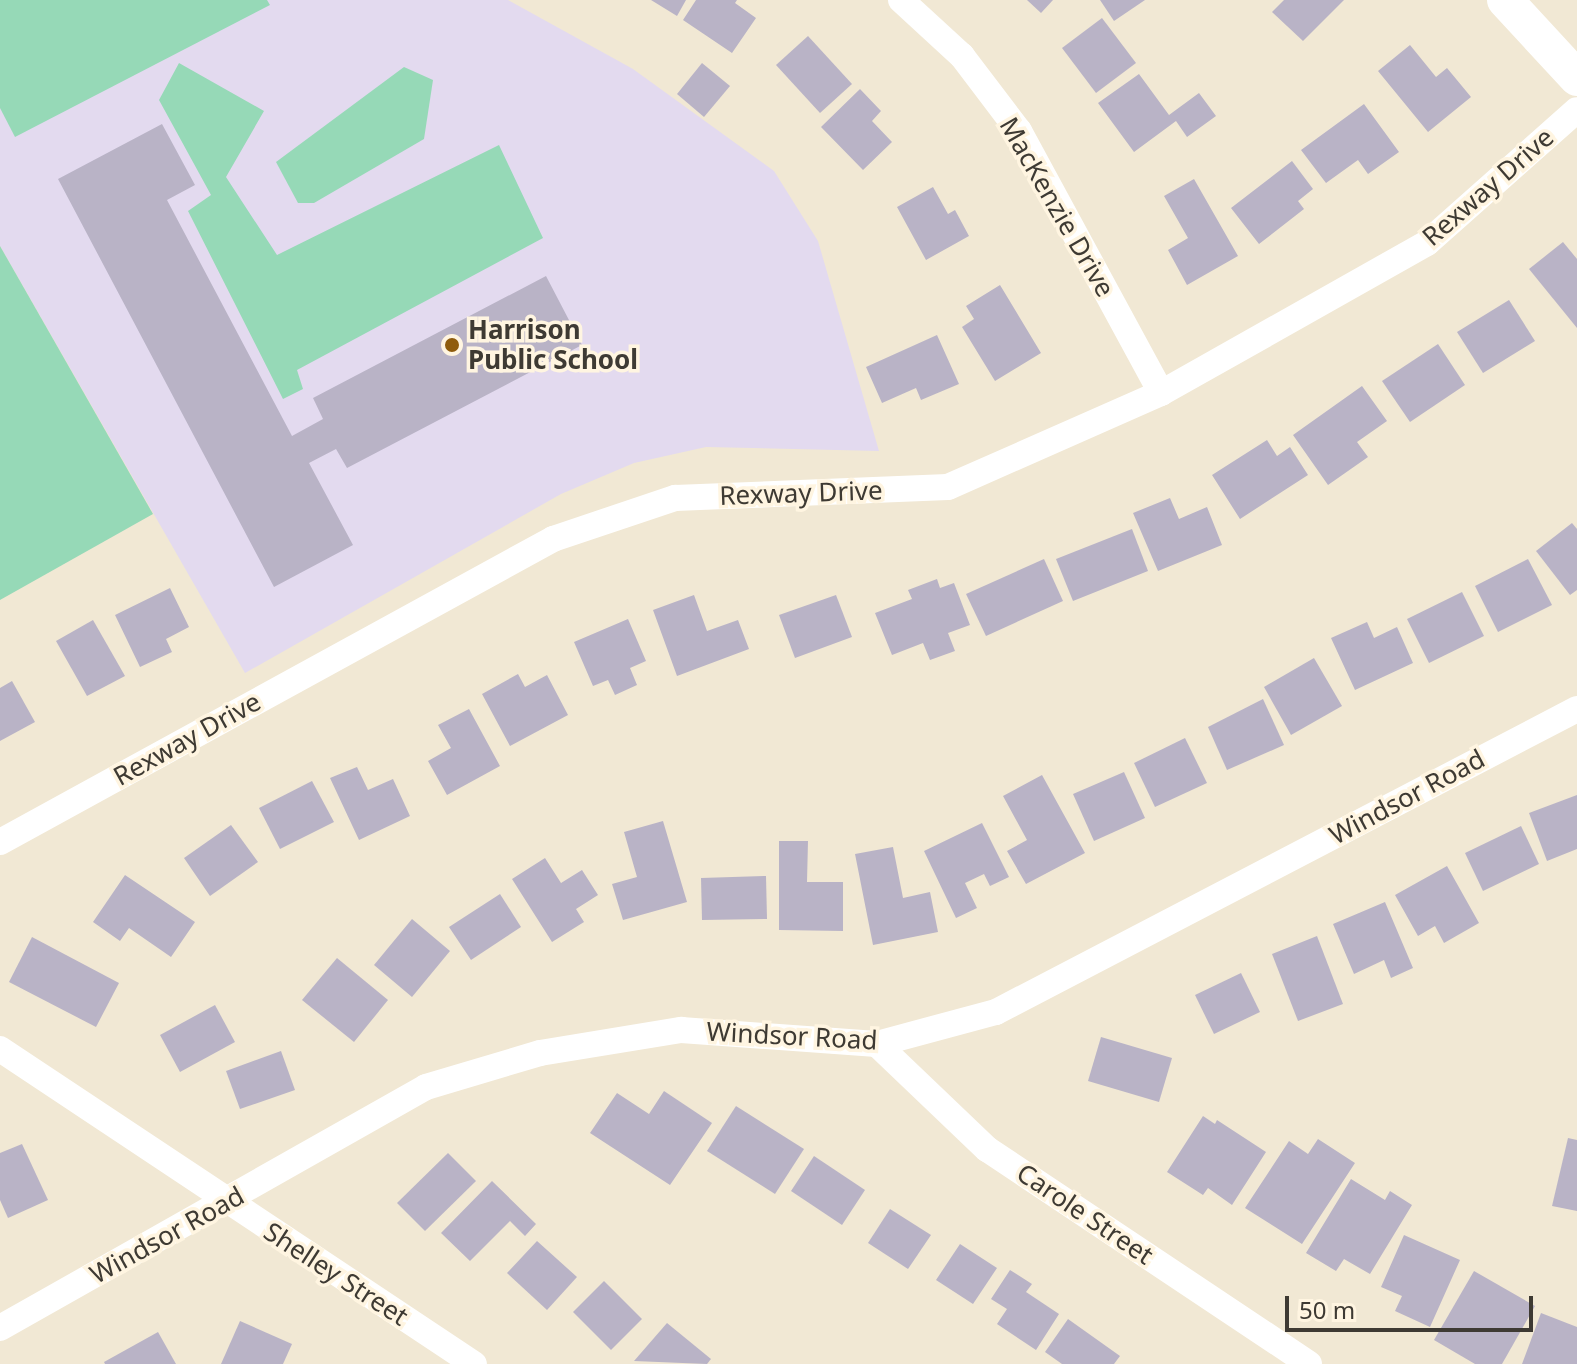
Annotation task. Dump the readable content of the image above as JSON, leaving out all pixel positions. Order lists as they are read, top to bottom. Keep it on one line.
{"streets":{"street":["Rexway Drive","MacKenzie Drive","Windsor Road","Carole Street","Shelley Street"]},"crossings":[["Rexway Drive","MacKenzie Drive"],["Windsor Road","Carole Street"],["Windsor Road","Shelley Street"]],"places":["Harrison Public School"],"scale_bar":"50 m"}
